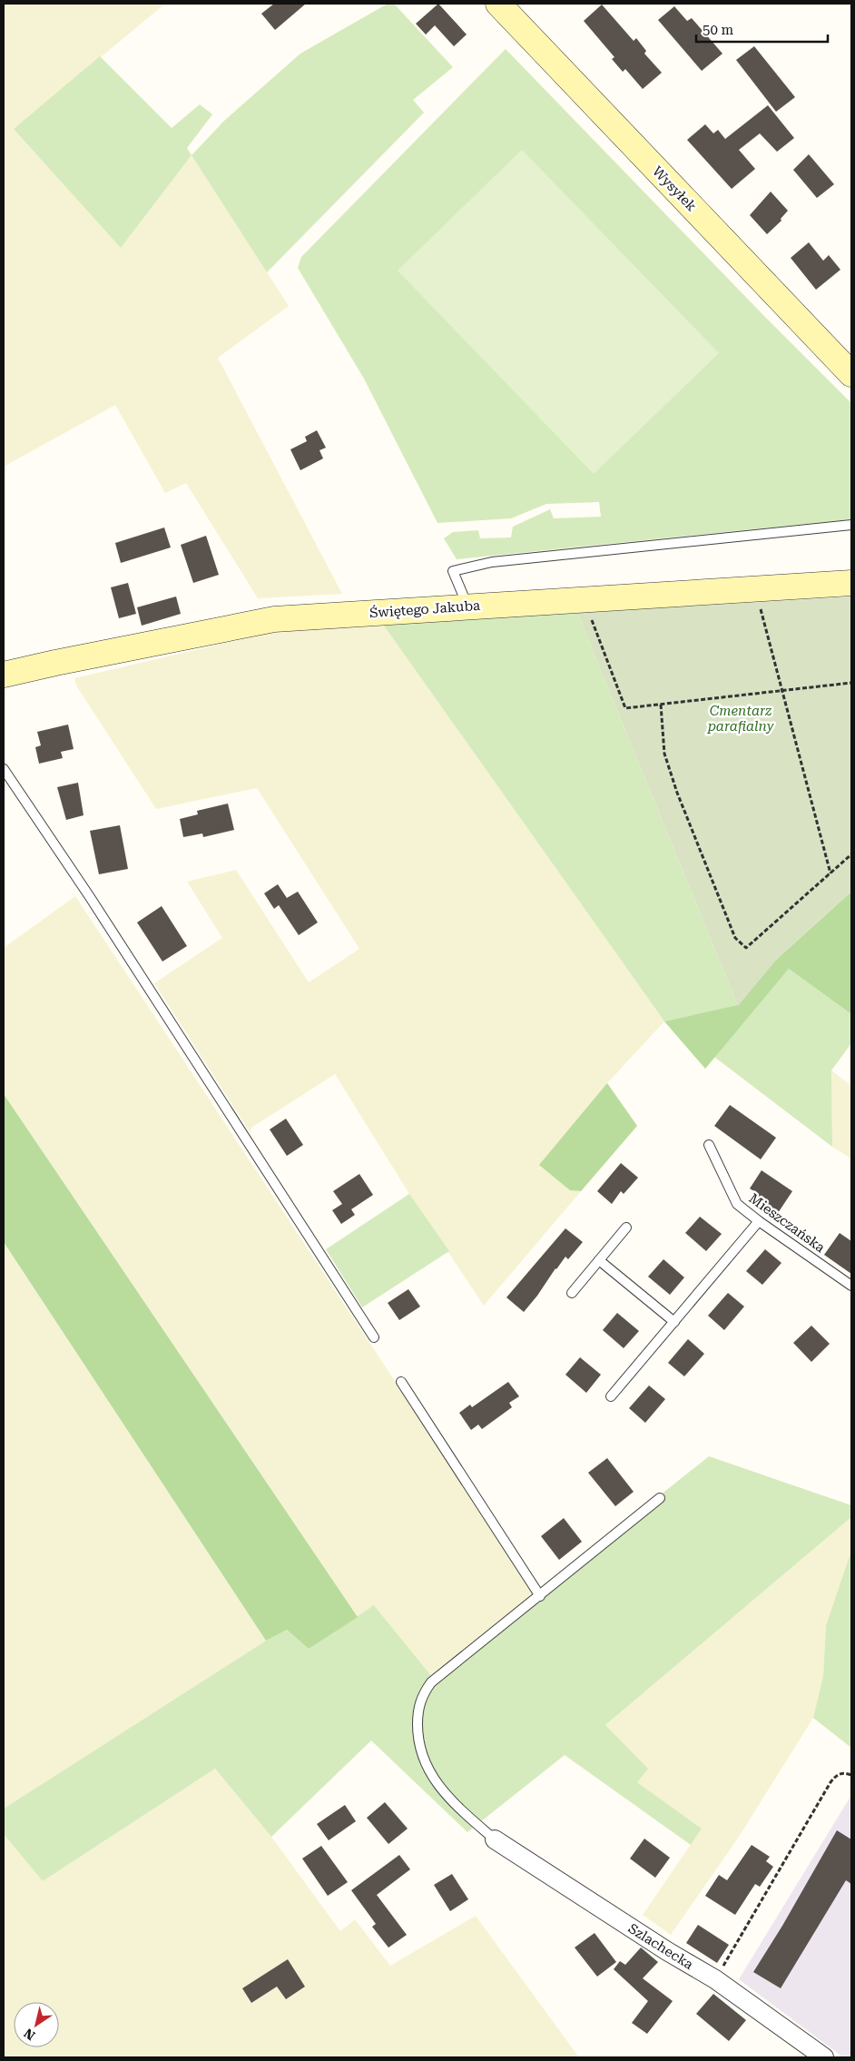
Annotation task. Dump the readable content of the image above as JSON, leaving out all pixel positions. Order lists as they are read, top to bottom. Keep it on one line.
{"streets":{"street":["Wysyłek","Świętego Jakuba","Szlachecka"],"lane":["Mieszczańska"]},"parks":["Cmentarz parafialny"],"scale_bar":"50 m","north":"bottom left"}
